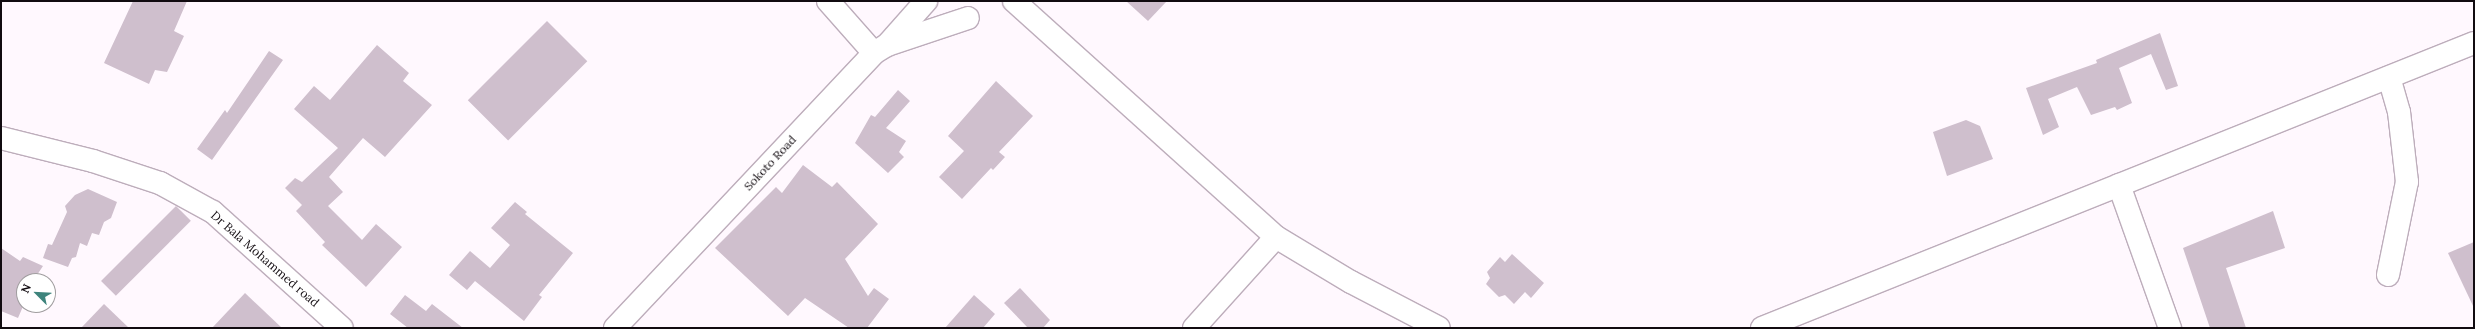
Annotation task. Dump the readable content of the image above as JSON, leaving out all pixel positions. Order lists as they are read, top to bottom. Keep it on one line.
{"streets":{"street":["Sokoto Road","Dr Bala Mohammed road"]},"north":"top left"}
